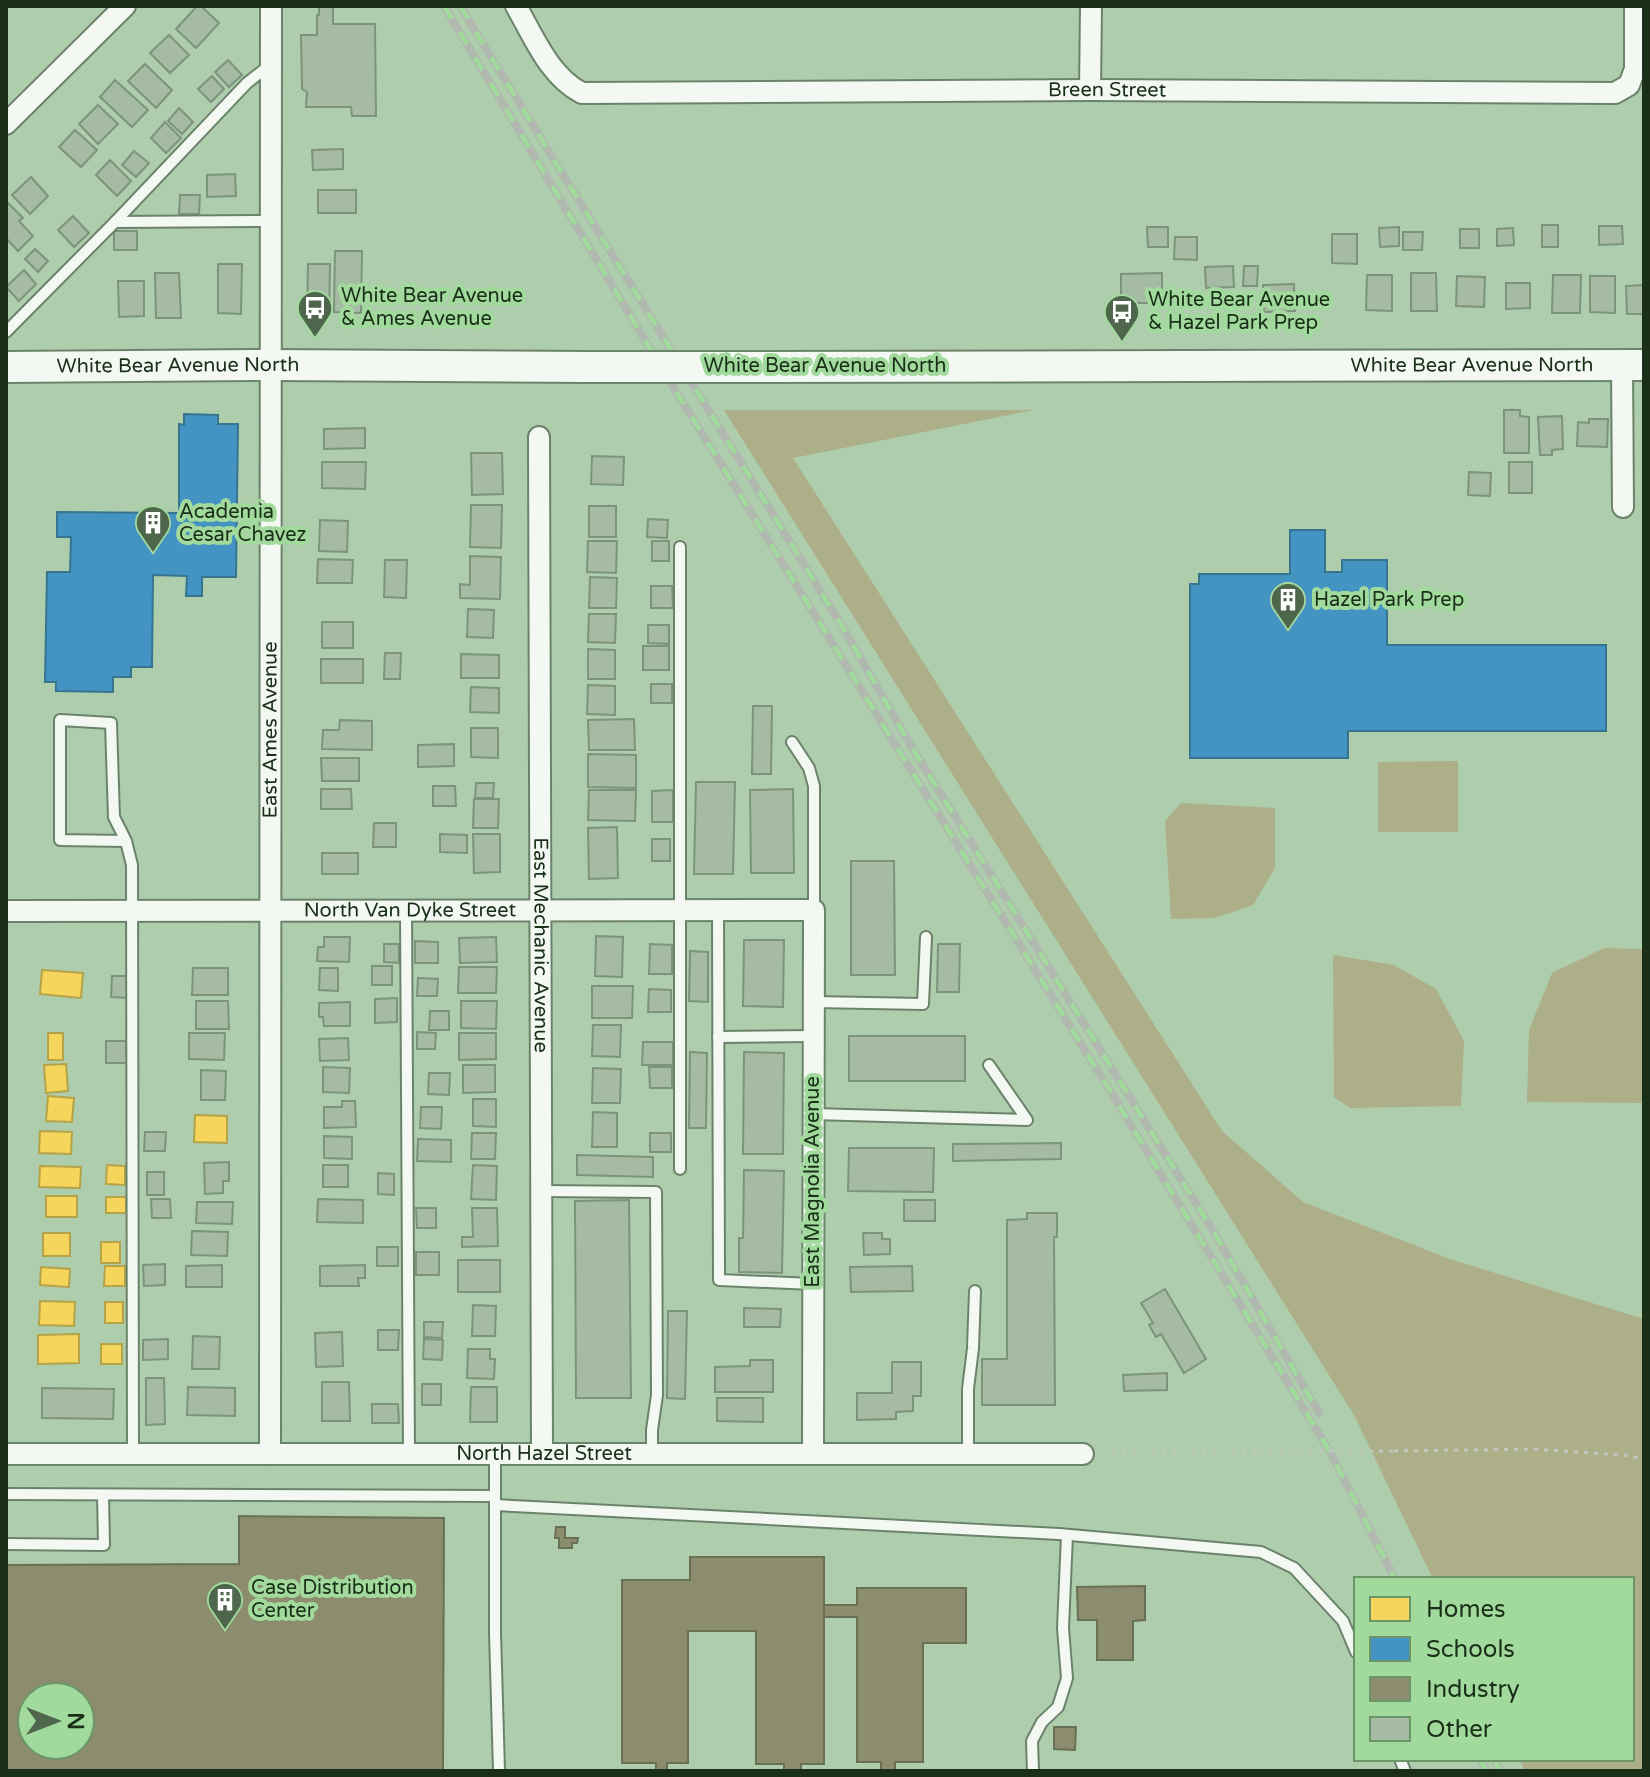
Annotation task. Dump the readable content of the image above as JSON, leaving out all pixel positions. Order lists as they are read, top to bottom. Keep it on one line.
{"streets":{"main road":["White Bear Avenue North"],"street":["Breen Street","East Ames Avenue","North Van Dyke Street","East Mechanic Avenue","East Magnolia Avenue","North Hazel Street"]},"crossings":[["White Bear Avenue North","East Ames Avenue"],["East Ames Avenue","North Van Dyke Street"],["East Ames Avenue","North Hazel Street"],["North Van Dyke Street","East Mechanic Avenue"],["North Van Dyke Street","East Magnolia Avenue"],["East Mechanic Avenue","North Hazel Street"],["East Magnolia Avenue","North Hazel Street"]],"places":{"bus stop":["White Bear Avenue & Ames Avenue","White Bear Avenue & Hazel Park Prep"],"building":["Academia Cesar Chavez","Hazel Park Prep","Case Distribution Center"]},"legend":["Homes","Schools","Industry","Other"],"north":"right"}
